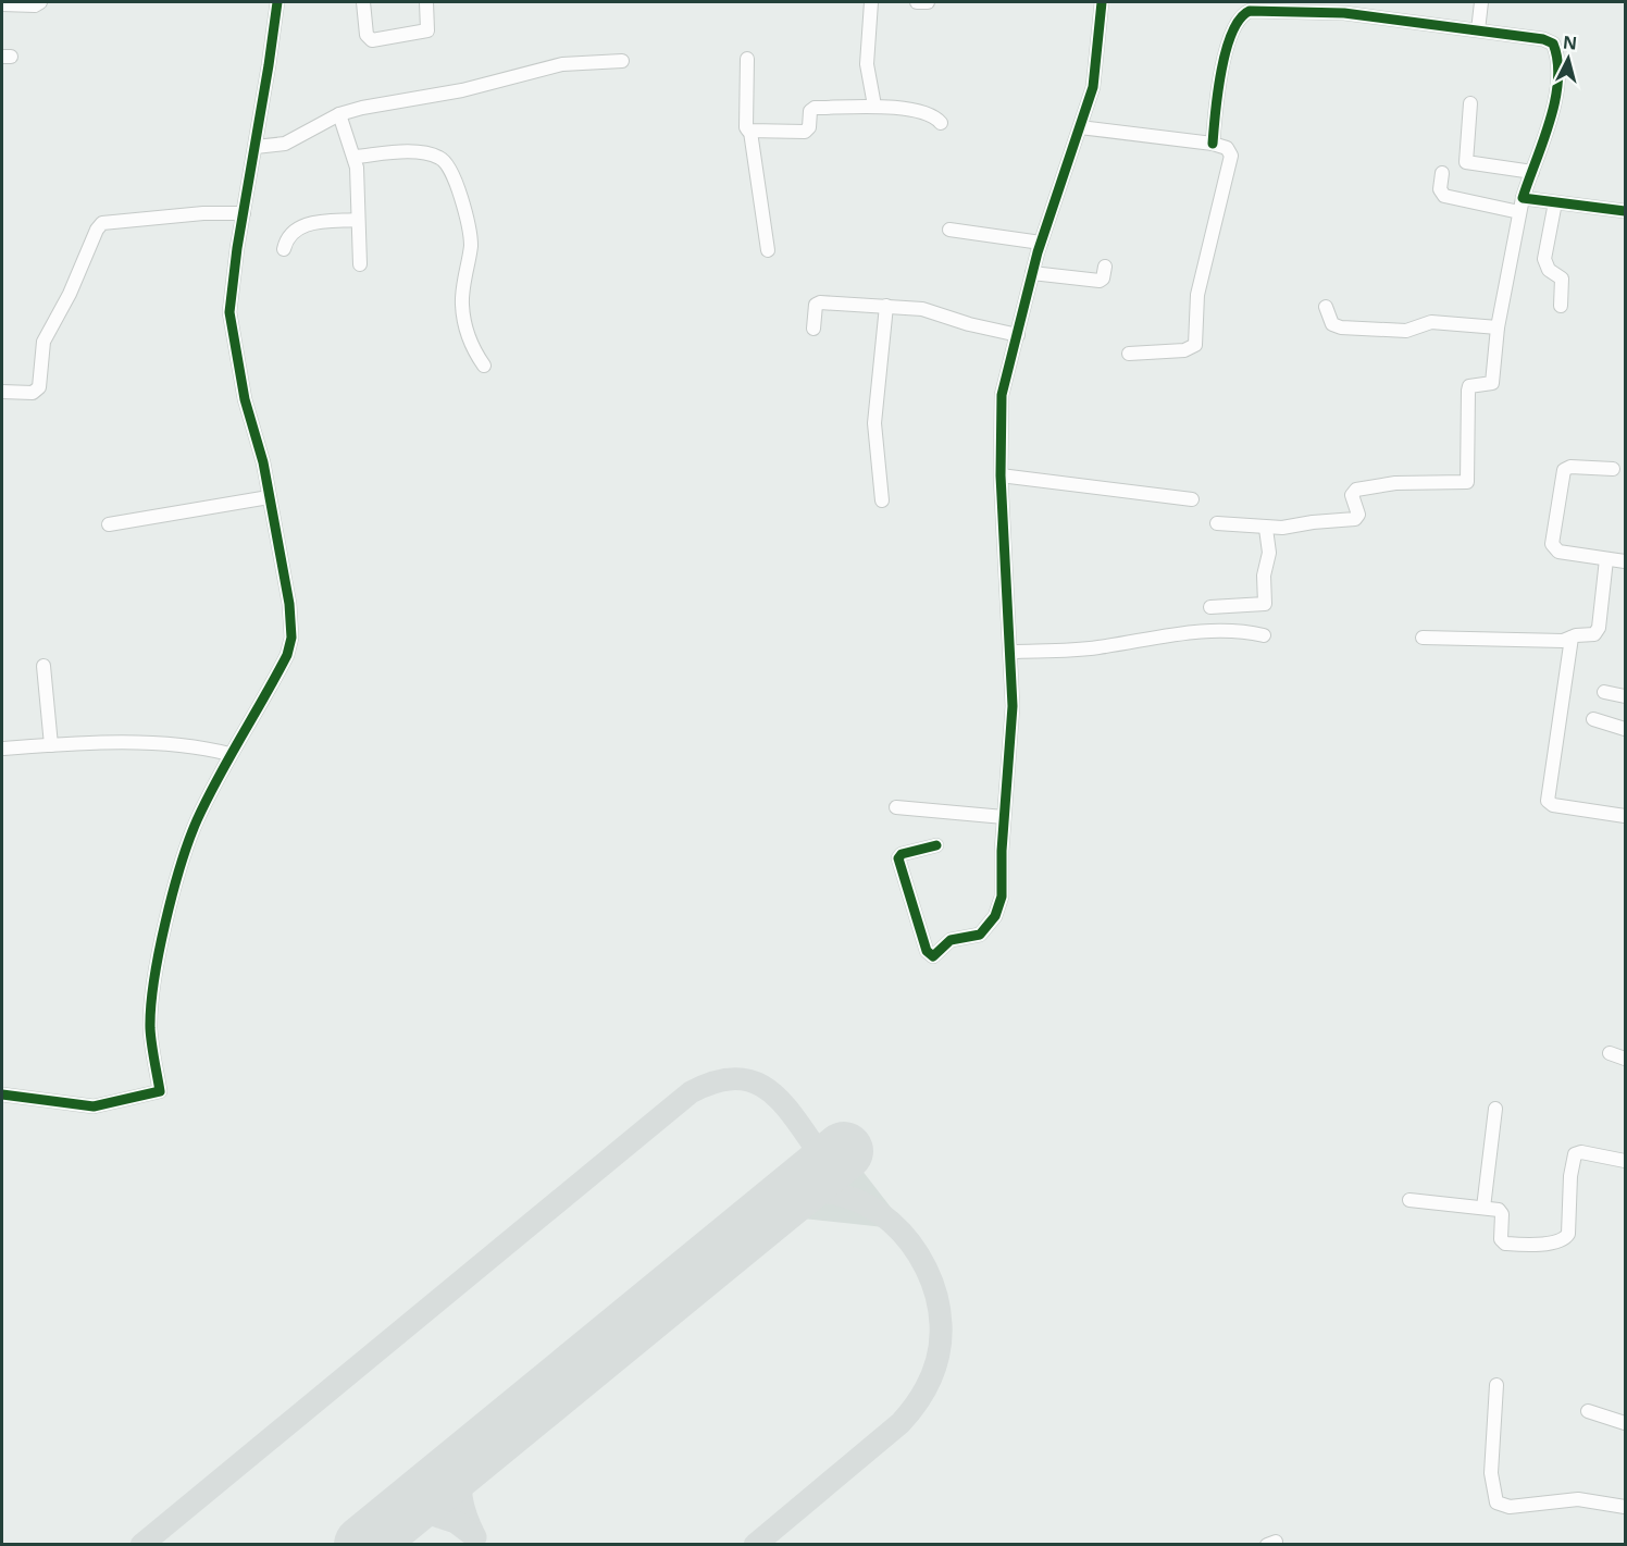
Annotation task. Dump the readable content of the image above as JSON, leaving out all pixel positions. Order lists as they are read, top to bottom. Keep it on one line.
{"north":"top"}
